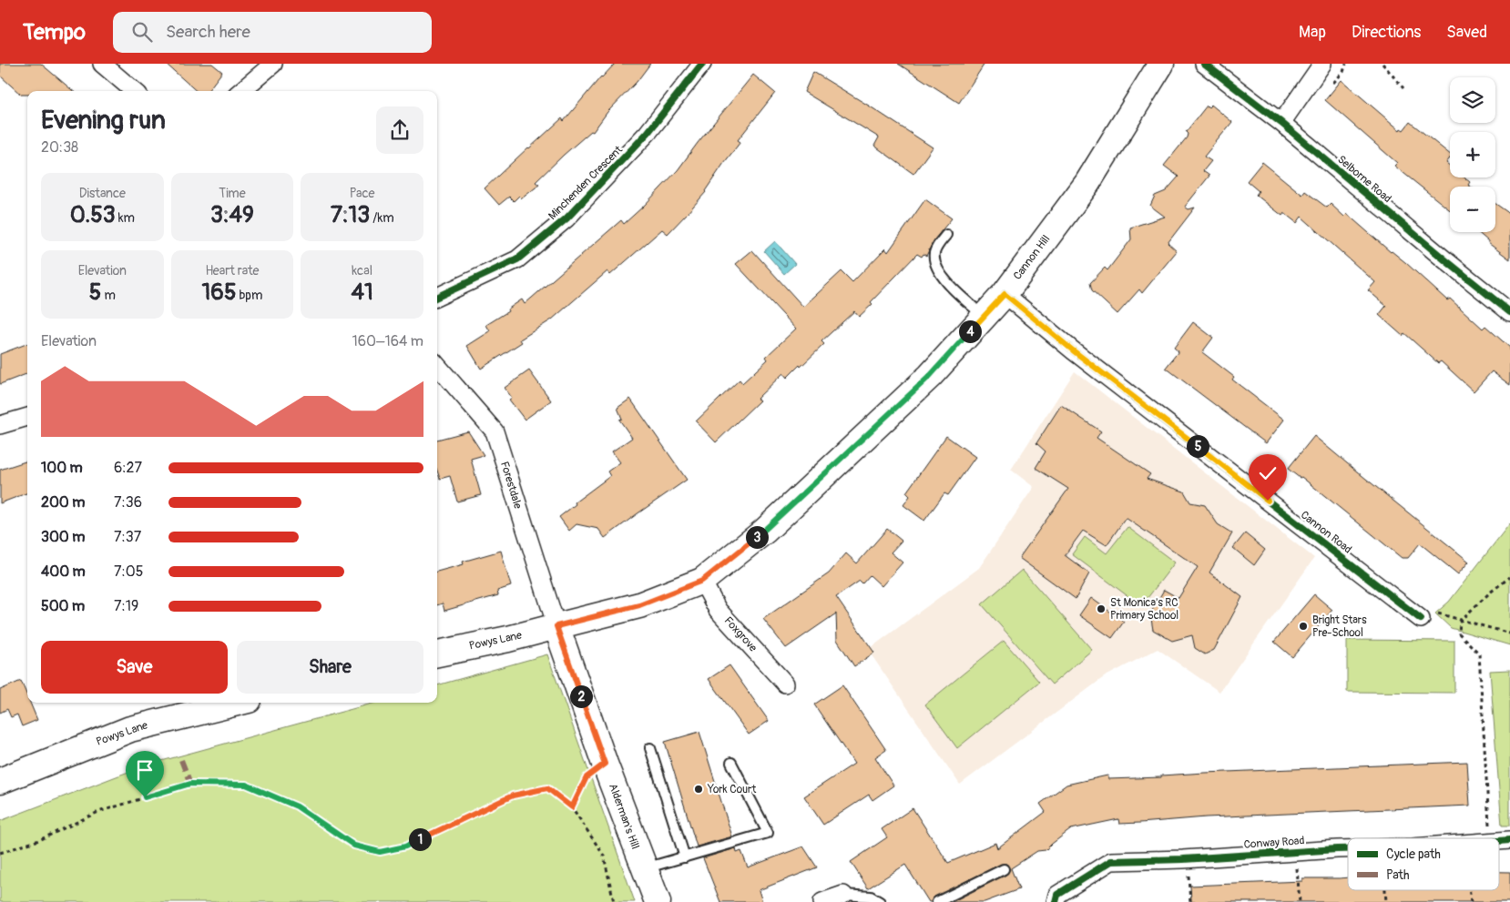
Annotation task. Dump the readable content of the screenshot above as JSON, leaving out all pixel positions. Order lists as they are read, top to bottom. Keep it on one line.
{"streets":{"main road":["Cannon Hill","Powys Lane","Alderman's Hill"],"street":["Selborne Road","Minchenden Crescent","Forestdale","Cannon Road","Foxgrove","Conway Road"]},"crossings":[["Cannon Hill","Forestdale"],["Cannon Hill","Cannon Road"],["Cannon Hill","Foxgrove"],["Cannon Hill","Powys Lane"],["Cannon Hill","Alderman's Hill"],["Forestdale","Powys Lane"],["Forestdale","Alderman's Hill"],["Powys Lane","Alderman's Hill"]],"places":["St Monica's RC Primary School","Bright Stars Pre-School","York Court"],"legend":["Cycle path","Path"],"page":{"header":"Tempo","search":"Search here","nav":["Map","Directions","Saved"],"map_buttons":["+","−"],"heading":["Evening run","20:38"],"stats":[["Distance","0.53 km"],["Time","3:49"],["Pace","7:13 /km"],["Elevation","5 m"],["Heart rate","165 bpm"],["kcal","41"]],"pins":["4","5","3","2","1"],"chart":["Elevation","160–164 m"],"list":[{"name":"100 m","note":"6:27"},{"name":"200 m","note":"7:36"},{"name":"300 m","note":"7:37"},{"name":"400 m","note":"7:05"},{"name":"500 m","note":"7:19"}],"buttons":["Save","Share"]}}
